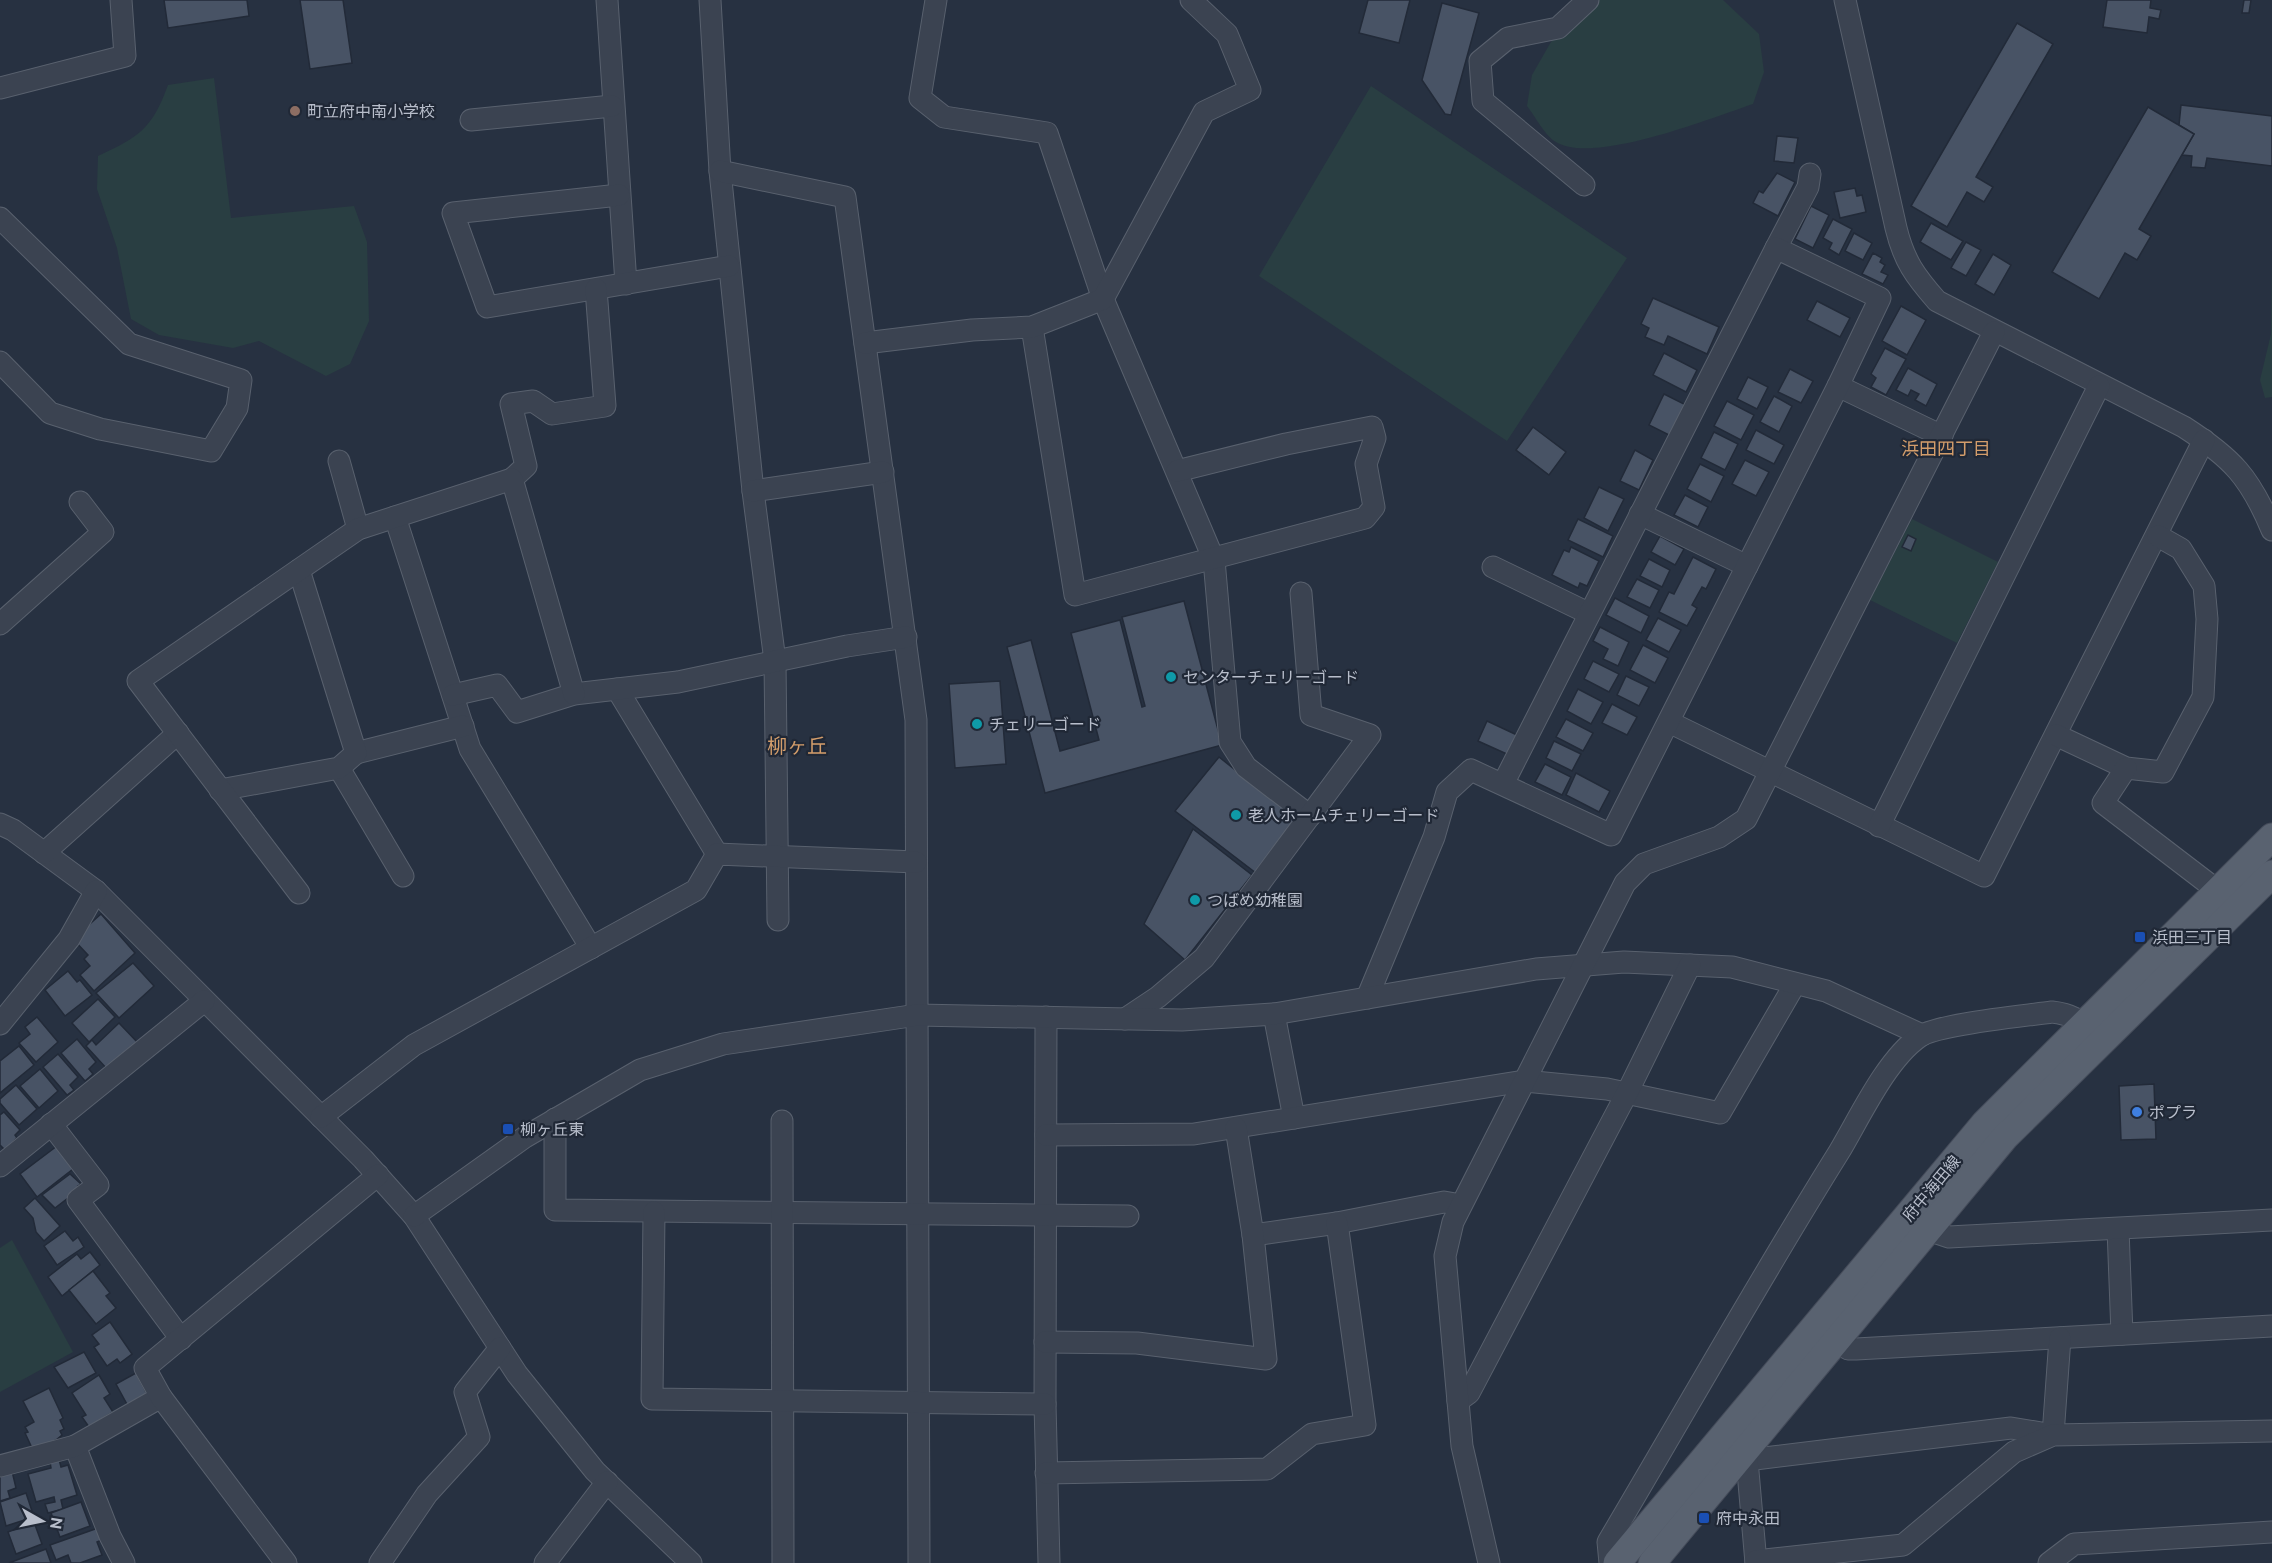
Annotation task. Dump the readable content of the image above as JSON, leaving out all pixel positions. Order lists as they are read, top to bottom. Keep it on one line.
{"streets":{"main road":["府中海田線"]},"districts":["浜田四丁目","柳ヶ丘"],"places":{"other":["町立府中南小学校","センターチェリーゴード","チェリーゴード","老人ホームチェリーゴード","つばめ幼稚園","ポプラ"],"transit":["浜田三丁目","柳ヶ丘東","府中永田"]},"north":"right"}
